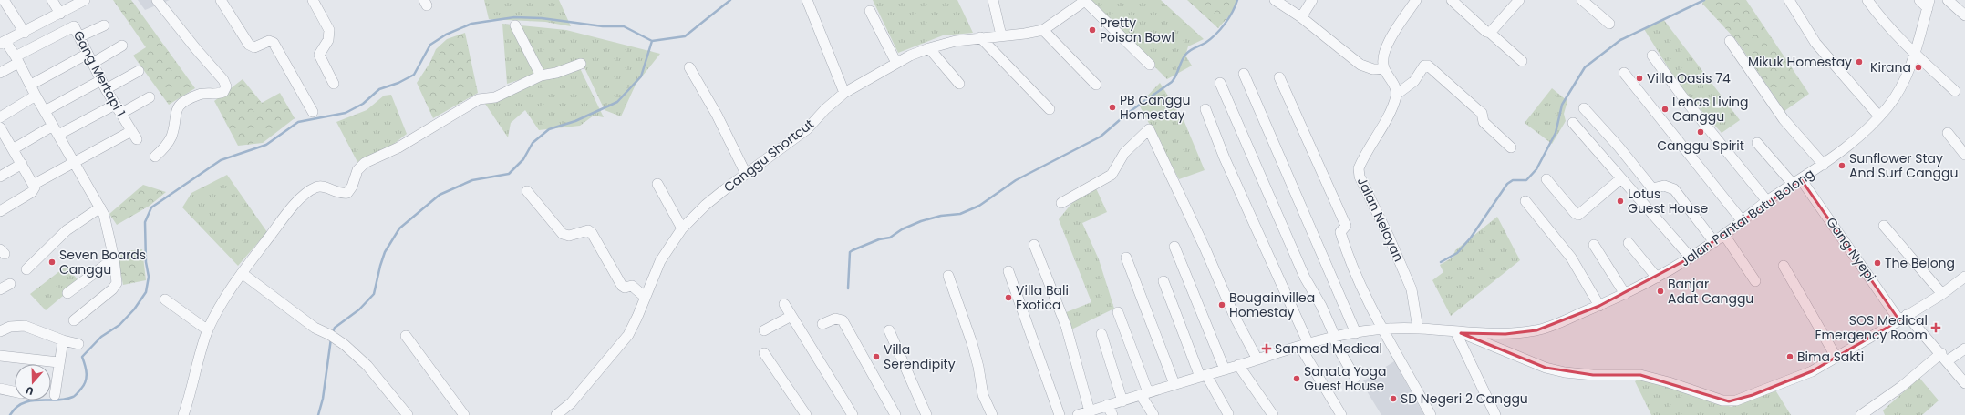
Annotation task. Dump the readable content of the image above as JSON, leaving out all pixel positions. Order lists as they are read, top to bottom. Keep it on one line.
{"streets":{"street":["Gang Mertapi 1","Canggu Shortcut","Jalan Pantai Batu Bolong","Jalan Nelayan","Gang Nyepi"]},"crossings":[["Jalan Pantai Batu Bolong","Jalan Nelayan"],["Jalan Pantai Batu Bolong","Gang Nyepi"]],"places":{"other":["Pretty Poison Bowl","Mikuk Homestay","Kirana","Villa Oasis 74","PB Canggu Homestay","Lenas Living Canggu","Canggu Spirit","Sunflower Stay And Surf Canggu","Lotus Guest House","Seven Boards Canggu","The Belong","Banjar Adat Canggu","Villa Bali Exotica","Bougainvillea Homestay","Villa Serendipity","Bima Sakti","Sanata Yoga Guest House","SD Negeri 2 Canggu"],"health":["SOS Medical Emergency Room","Sanmed Medical"]},"north":"bottom"}
